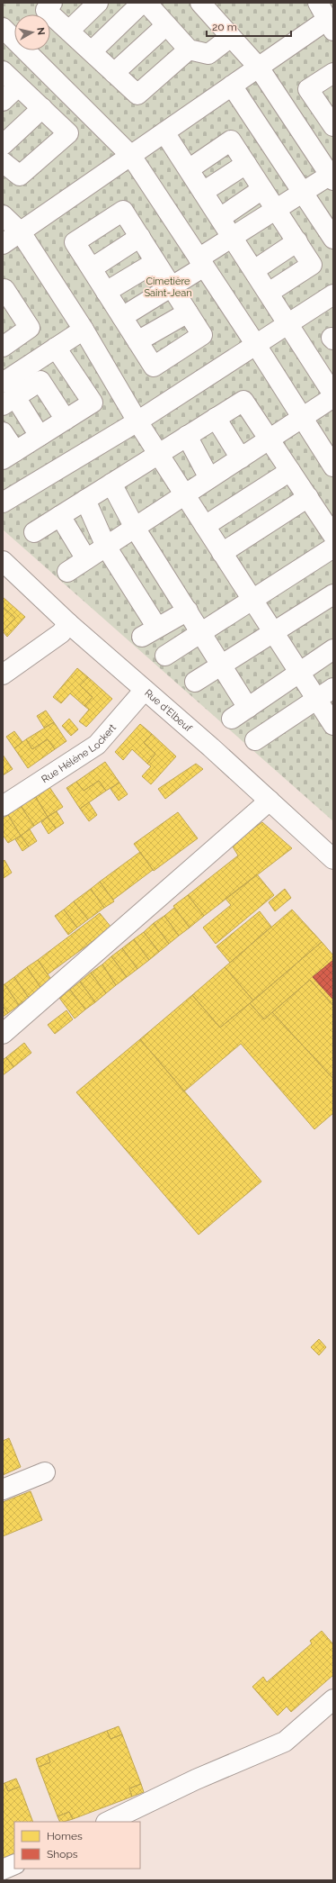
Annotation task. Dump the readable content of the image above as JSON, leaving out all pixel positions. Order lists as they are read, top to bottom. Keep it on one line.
{"streets":{"street":["Rue d'Elbeuf","Rue Hélène Lockert"]},"crossings":[["Rue d'Elbeuf","Rue Hélène Lockert"]],"parks":["Cimetière Saint-Jean"],"legend":["Homes","Shops"],"scale_bar":"20 m","north":"right"}
